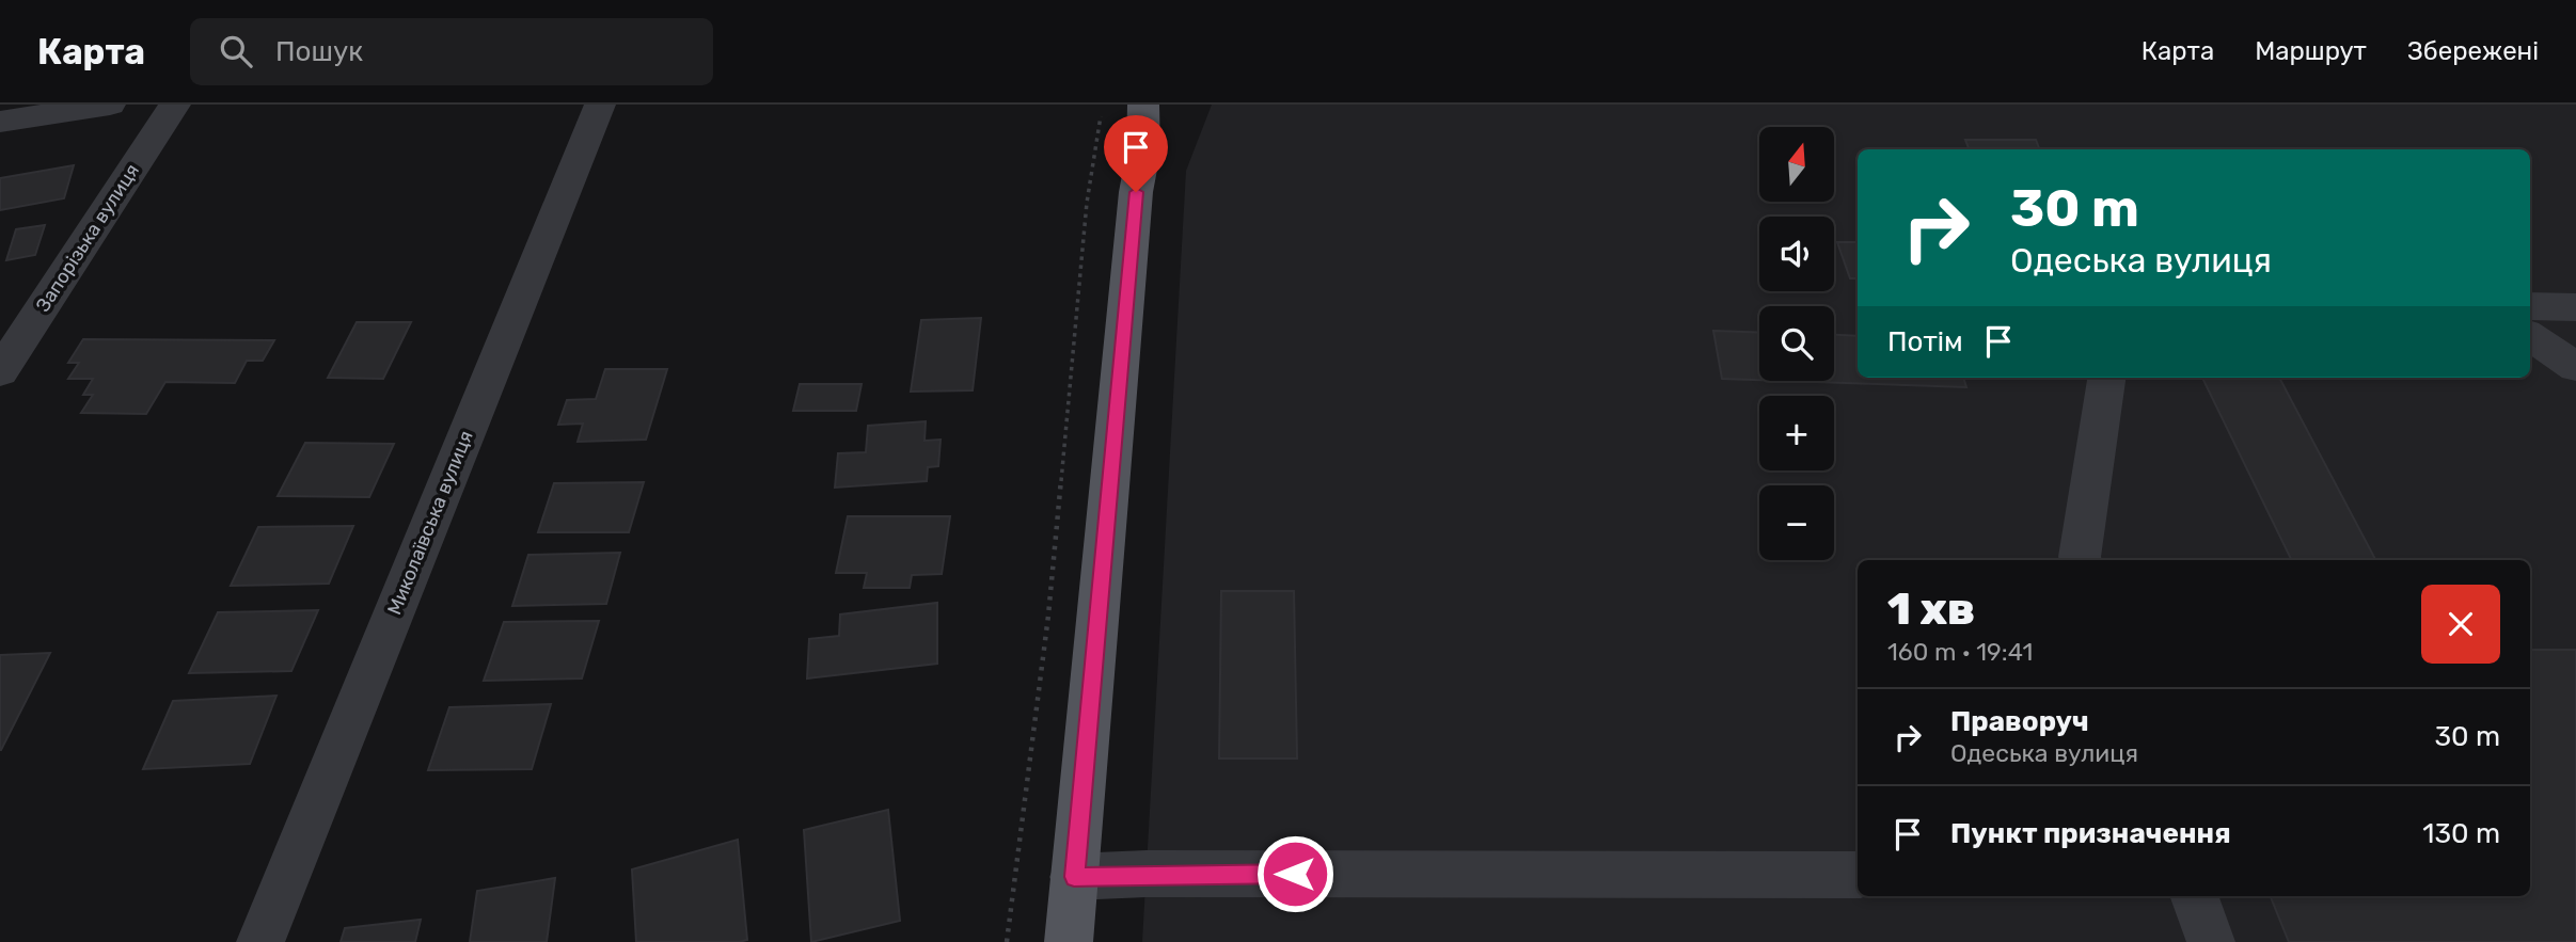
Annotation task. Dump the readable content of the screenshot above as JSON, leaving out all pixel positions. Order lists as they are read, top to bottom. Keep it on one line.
{"streets":{"street":["Запорізька вулиця","Миколаївська вулиця"]},"north":"top","page":{"header":"Карта","search":"Пошук","nav":["Карта","Маршрут","Збережені"],"map_buttons":["+","−"],"turn":["30 m","Одеська вулиця"],"then":"Потім","heading":["1 хв","160 m · 19:41"],"list":[{"name":"Праворуч","note":"Одеська вулиця","value":"30 m"},{"name":"Пункт призначення","value":"130 m"}]}}
